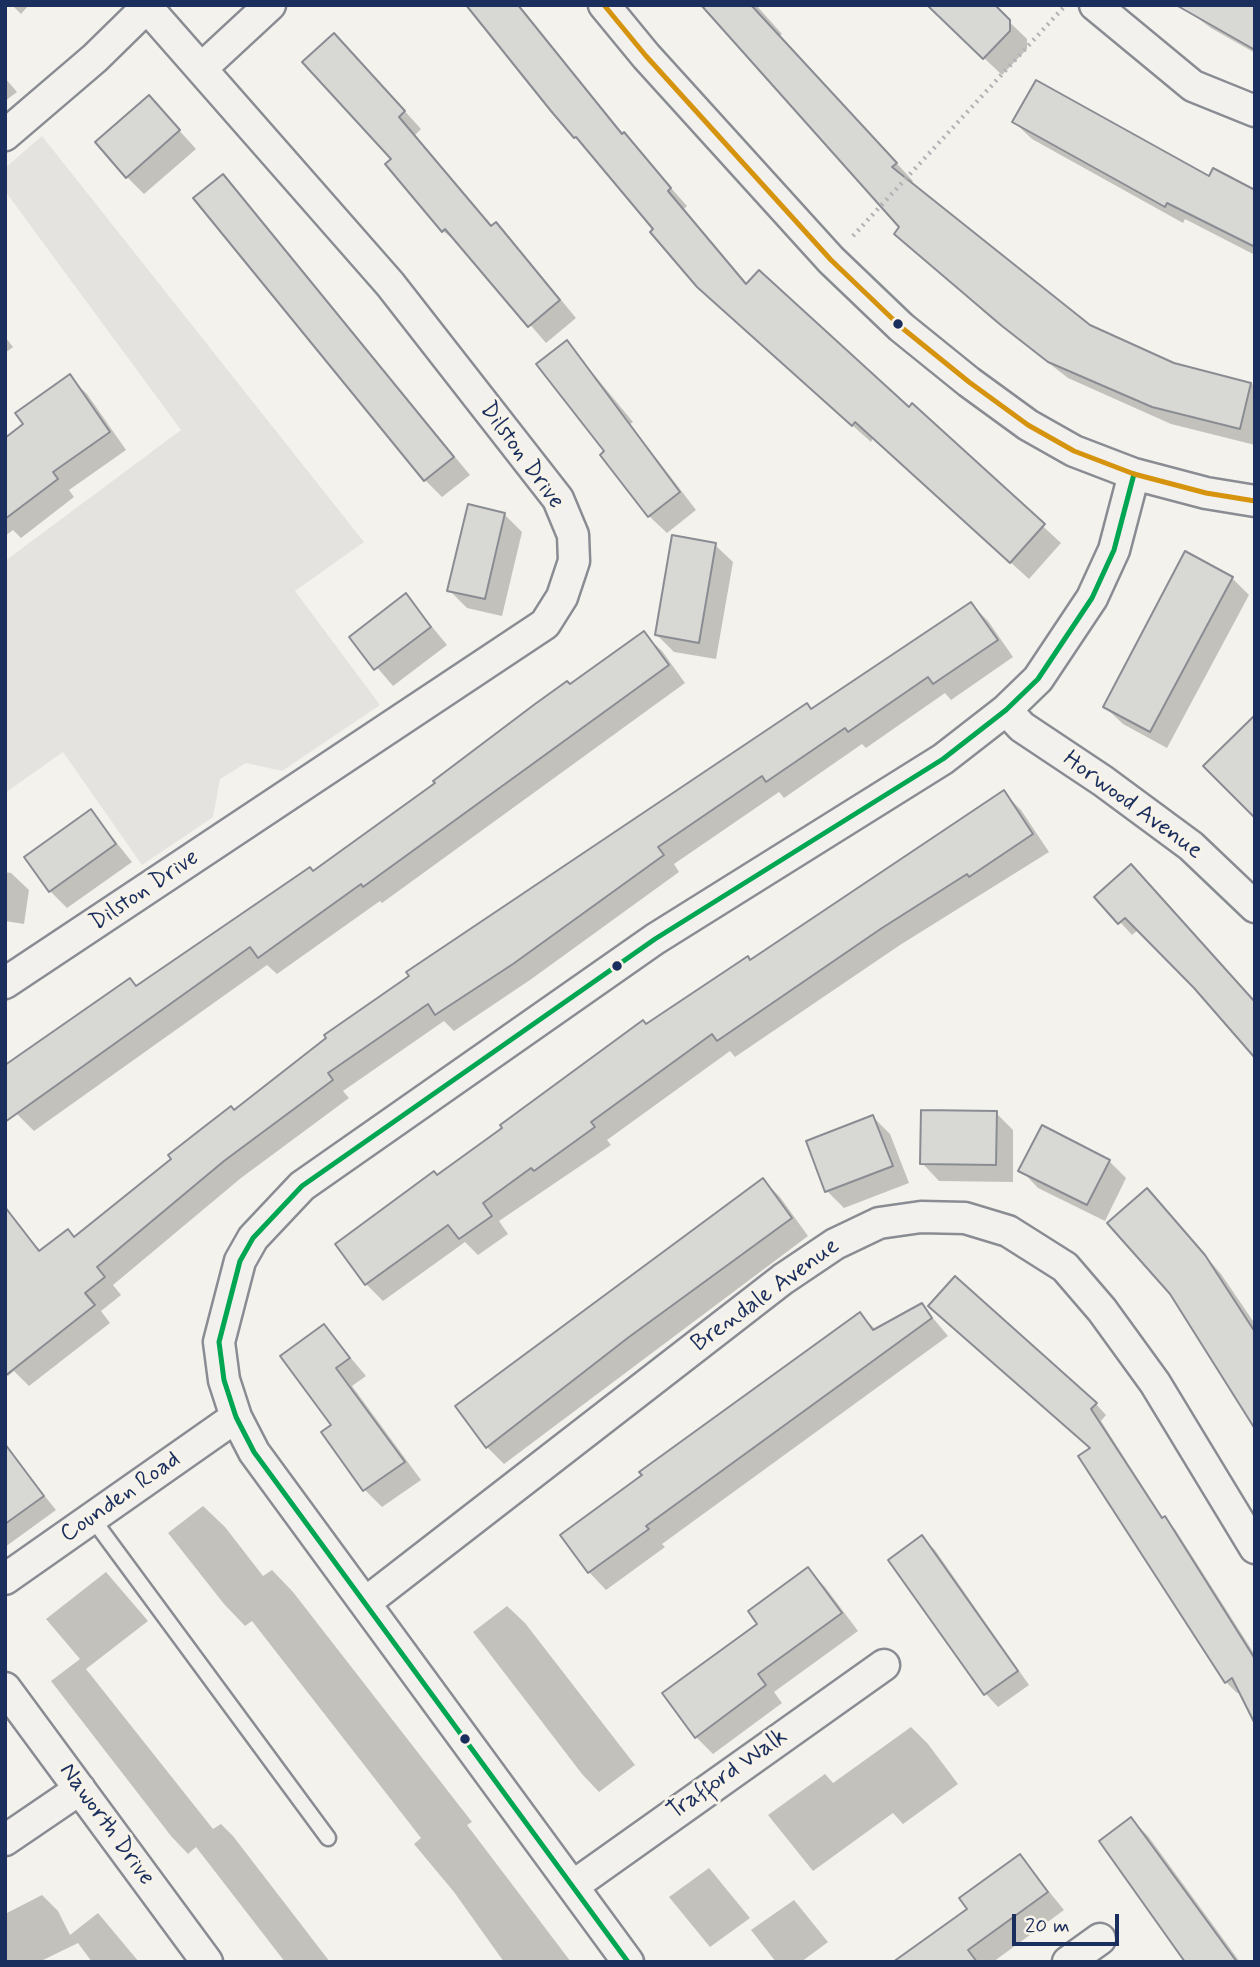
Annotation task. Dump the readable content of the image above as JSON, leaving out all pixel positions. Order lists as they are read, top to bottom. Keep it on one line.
{"streets":{"street":["Dilston Drive","Horwood Avenue","Brendale Avenue","Counden Road","Trafford Walk","Naworth Drive"]},"scale_bar":"20 m"}
